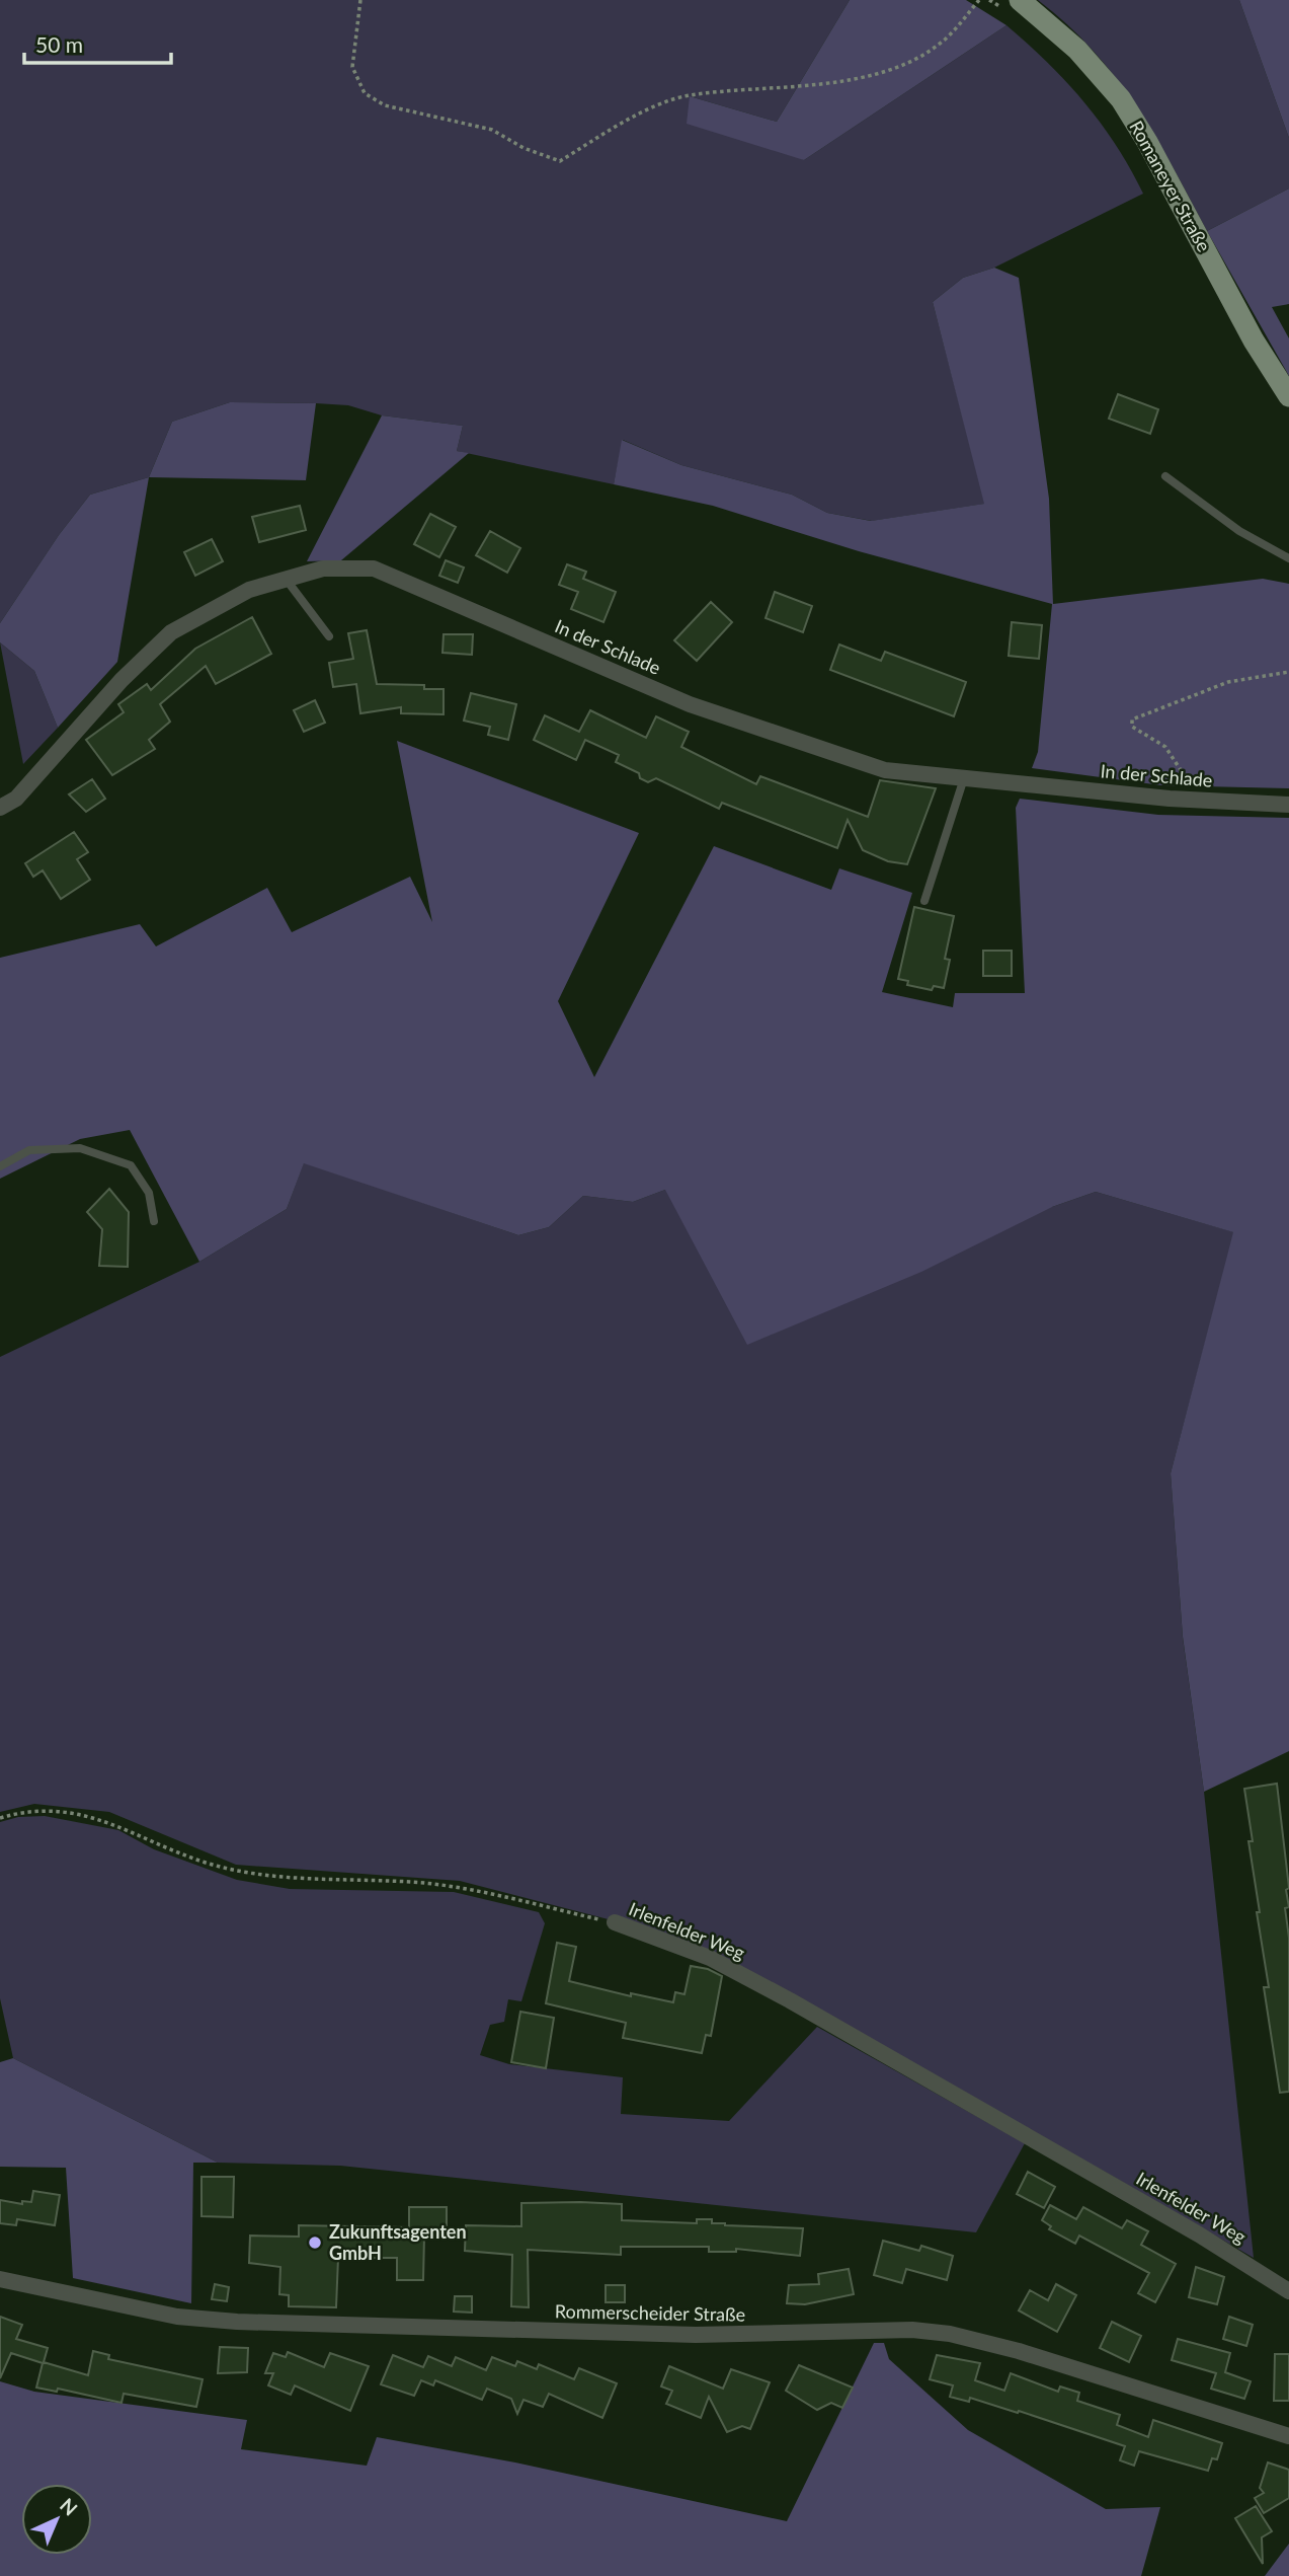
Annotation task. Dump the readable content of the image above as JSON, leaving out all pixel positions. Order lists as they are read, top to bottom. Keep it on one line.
{"streets":{"main road":["Romaneyer Straße"],"street":["In der Schlade","Irlenfelder Weg","Rommerscheider Straße"]},"places":["Zukunftsagenten GmbH"],"scale_bar":"50 m","north":"top right"}
